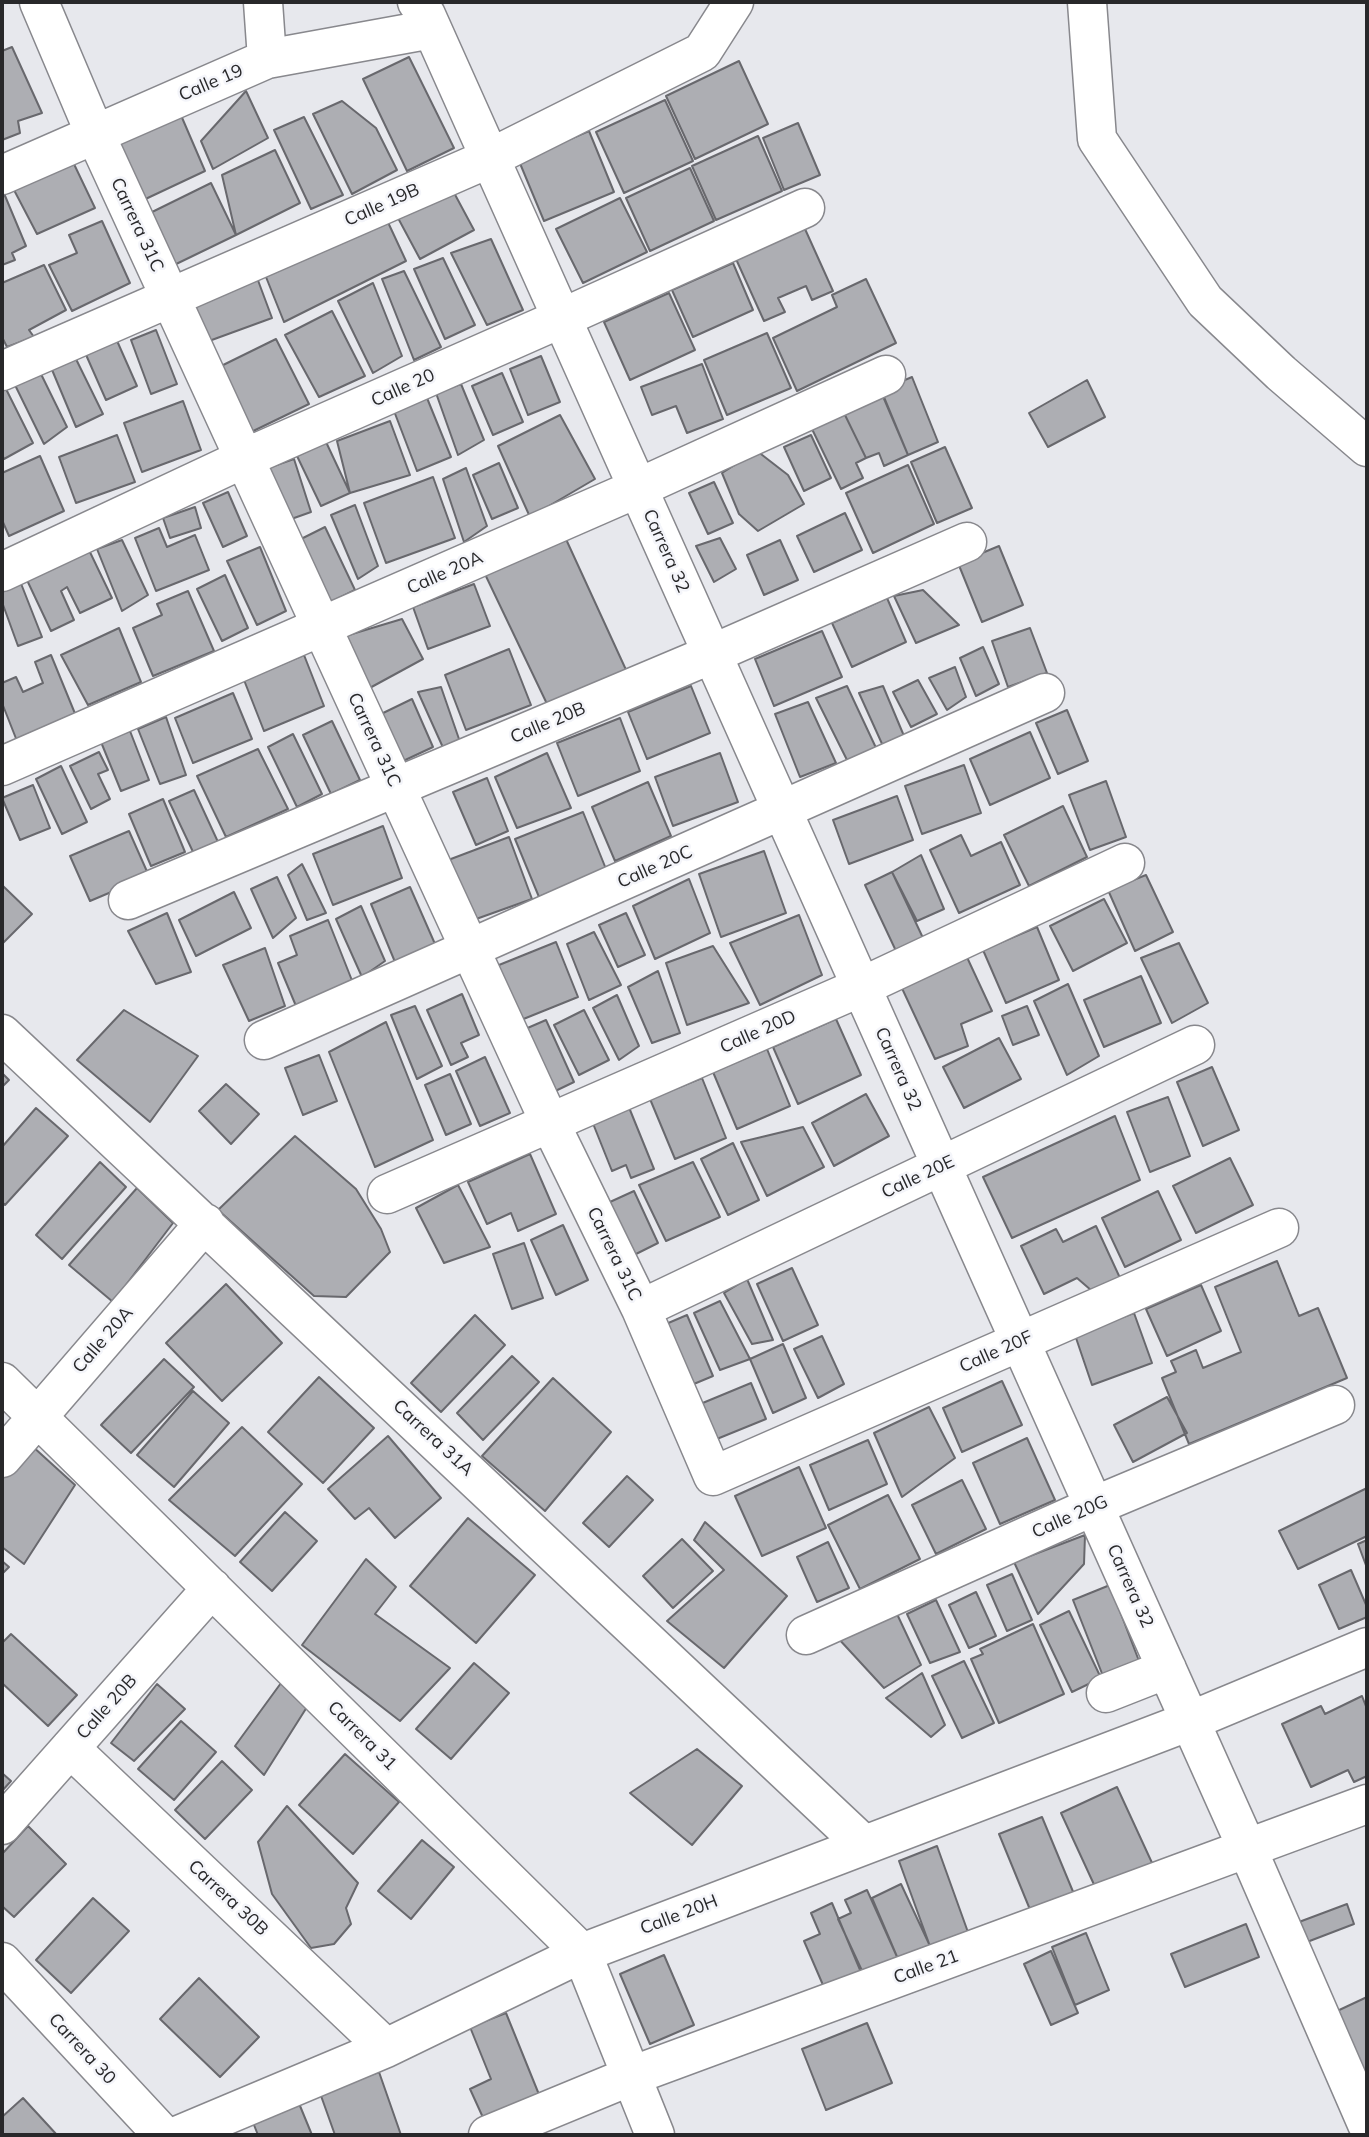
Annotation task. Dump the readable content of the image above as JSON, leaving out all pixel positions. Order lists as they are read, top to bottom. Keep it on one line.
{"streets":{"street":["Calle 19","Calle 19B","Carrera 31C","Calle 20","Carrera 32","Calle 20A","Calle 20B","Calle 20C","Calle 20D","Calle 20E","Calle 20F","Carrera 31A","Calle 20G","Carrera 31","Carrera 30B","Calle 20H","Calle 21","Carrera 30"]},"crossings":[["Calle 19","Carrera 31C"],["Calle 19","Carrera 32"],["Calle 19B","Carrera 31C"],["Calle 19B","Carrera 32"],["Carrera 31C","Calle 20"],["Carrera 31C","Calle 20A"],["Carrera 31C","Calle 20B"],["Carrera 31C","Calle 20C"],["Carrera 31C","Calle 20D"],["Carrera 31C","Calle 20E"],["Carrera 31C","Calle 20F"],["Calle 20","Carrera 32"],["Carrera 32","Calle 20A"],["Carrera 32","Calle 20B"],["Carrera 32","Calle 20C"],["Carrera 32","Calle 20D"],["Carrera 32","Calle 20E"],["Carrera 32","Calle 20F"],["Carrera 32","Calle 20G"],["Carrera 32","Calle 20H"],["Carrera 32","Calle 21"],["Calle 20A","Carrera 31A"],["Calle 20A","Carrera 31"],["Calle 20B","Carrera 31"],["Calle 20B","Carrera 30B"],["Carrera 31A","Calle 20H"],["Carrera 31","Calle 20H"],["Carrera 31","Calle 21"],["Carrera 30B","Calle 20H"]]}
